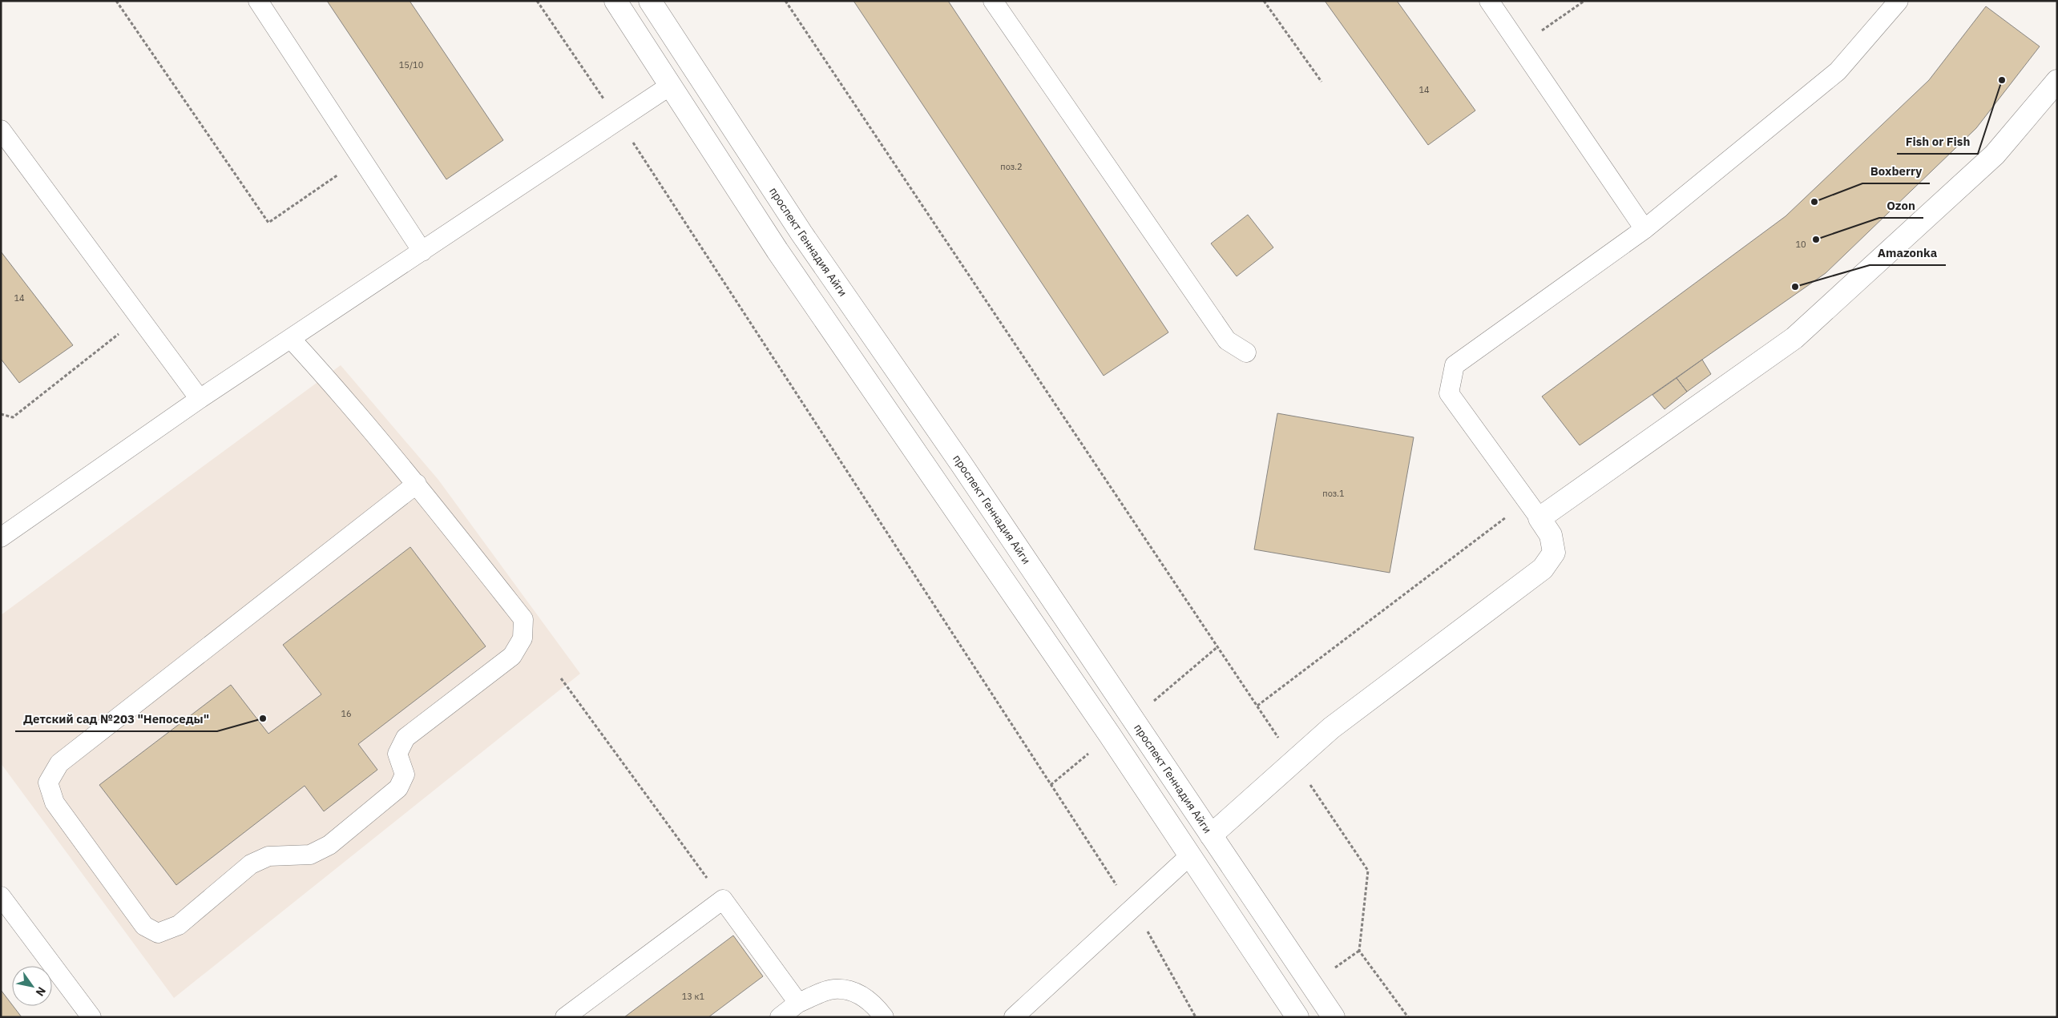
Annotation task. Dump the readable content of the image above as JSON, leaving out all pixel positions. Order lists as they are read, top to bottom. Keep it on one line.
{"streets":{"main road":["проспект Геннадия Айги"]},"places":["Fish or Fish","Boxberry","Ozon","Amazonka","Детский сад №203 \"Непоседы\""],"house_numbers":["15/10","14","поз.2","10","14","поз.1","16","13 к1"],"north":"bottom right"}
